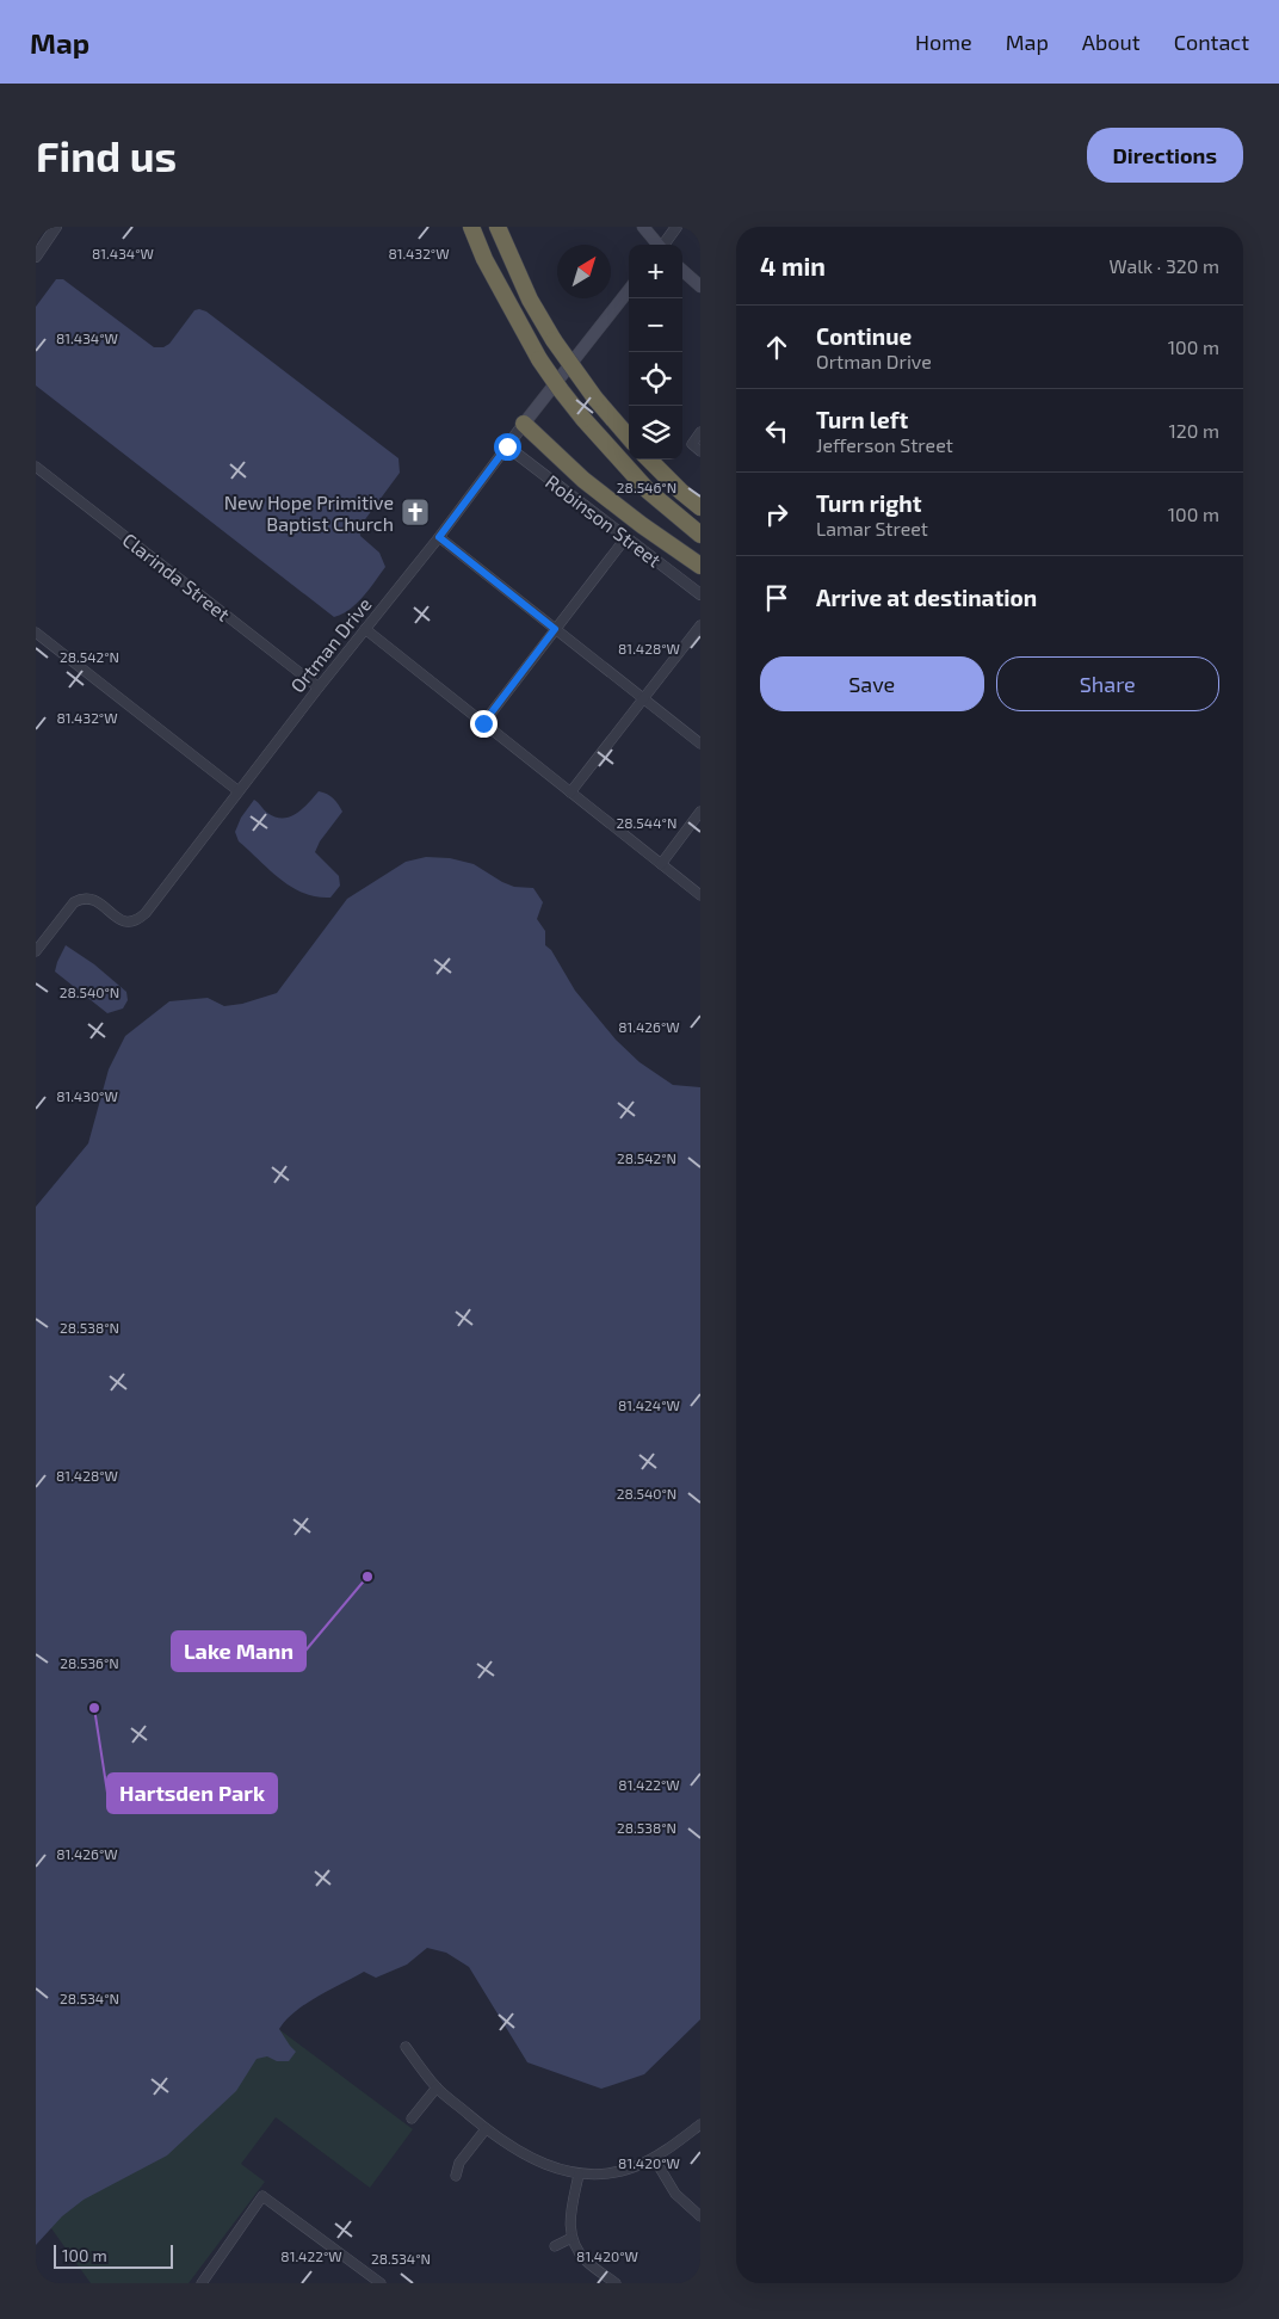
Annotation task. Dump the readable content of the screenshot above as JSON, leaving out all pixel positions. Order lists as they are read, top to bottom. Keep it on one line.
{"streets":{"main road":["Ortman Drive"],"street":["Robinson Street","Clarinda Street"]},"crossings":[["Robinson Street","Ortman Drive"],["Clarinda Street","Ortman Drive"]],"places":{"church":["New Hope Primitive Baptist Church"],"other":["Lake Mann","Hartsden Park"]},"scale_bar":"100 m","north":"top right","page":{"header":"Map","nav":["Home","Map","About","Contact"],"buttons":["Directions",["Save","Share"]],"title":"Find us","heading":["4 min","Walk · 320 m"],"map_buttons":["+","−"],"list":[["Continue","Ortman Drive","100 m"],["Turn left","Jefferson Street","120 m"],["Turn right","Lamar Street","100 m"],"Arrive at destination"],"scale":"100 m"},"coordinates":["81.432°W","81.434°W","28.546°N","81.428°W","28.542°N","28.544°N","28.540°N","81.426°W","81.430°W","28.538°N","81.424°W","28.536°N","81.422°W","28.534°N","81.420°W"]}
